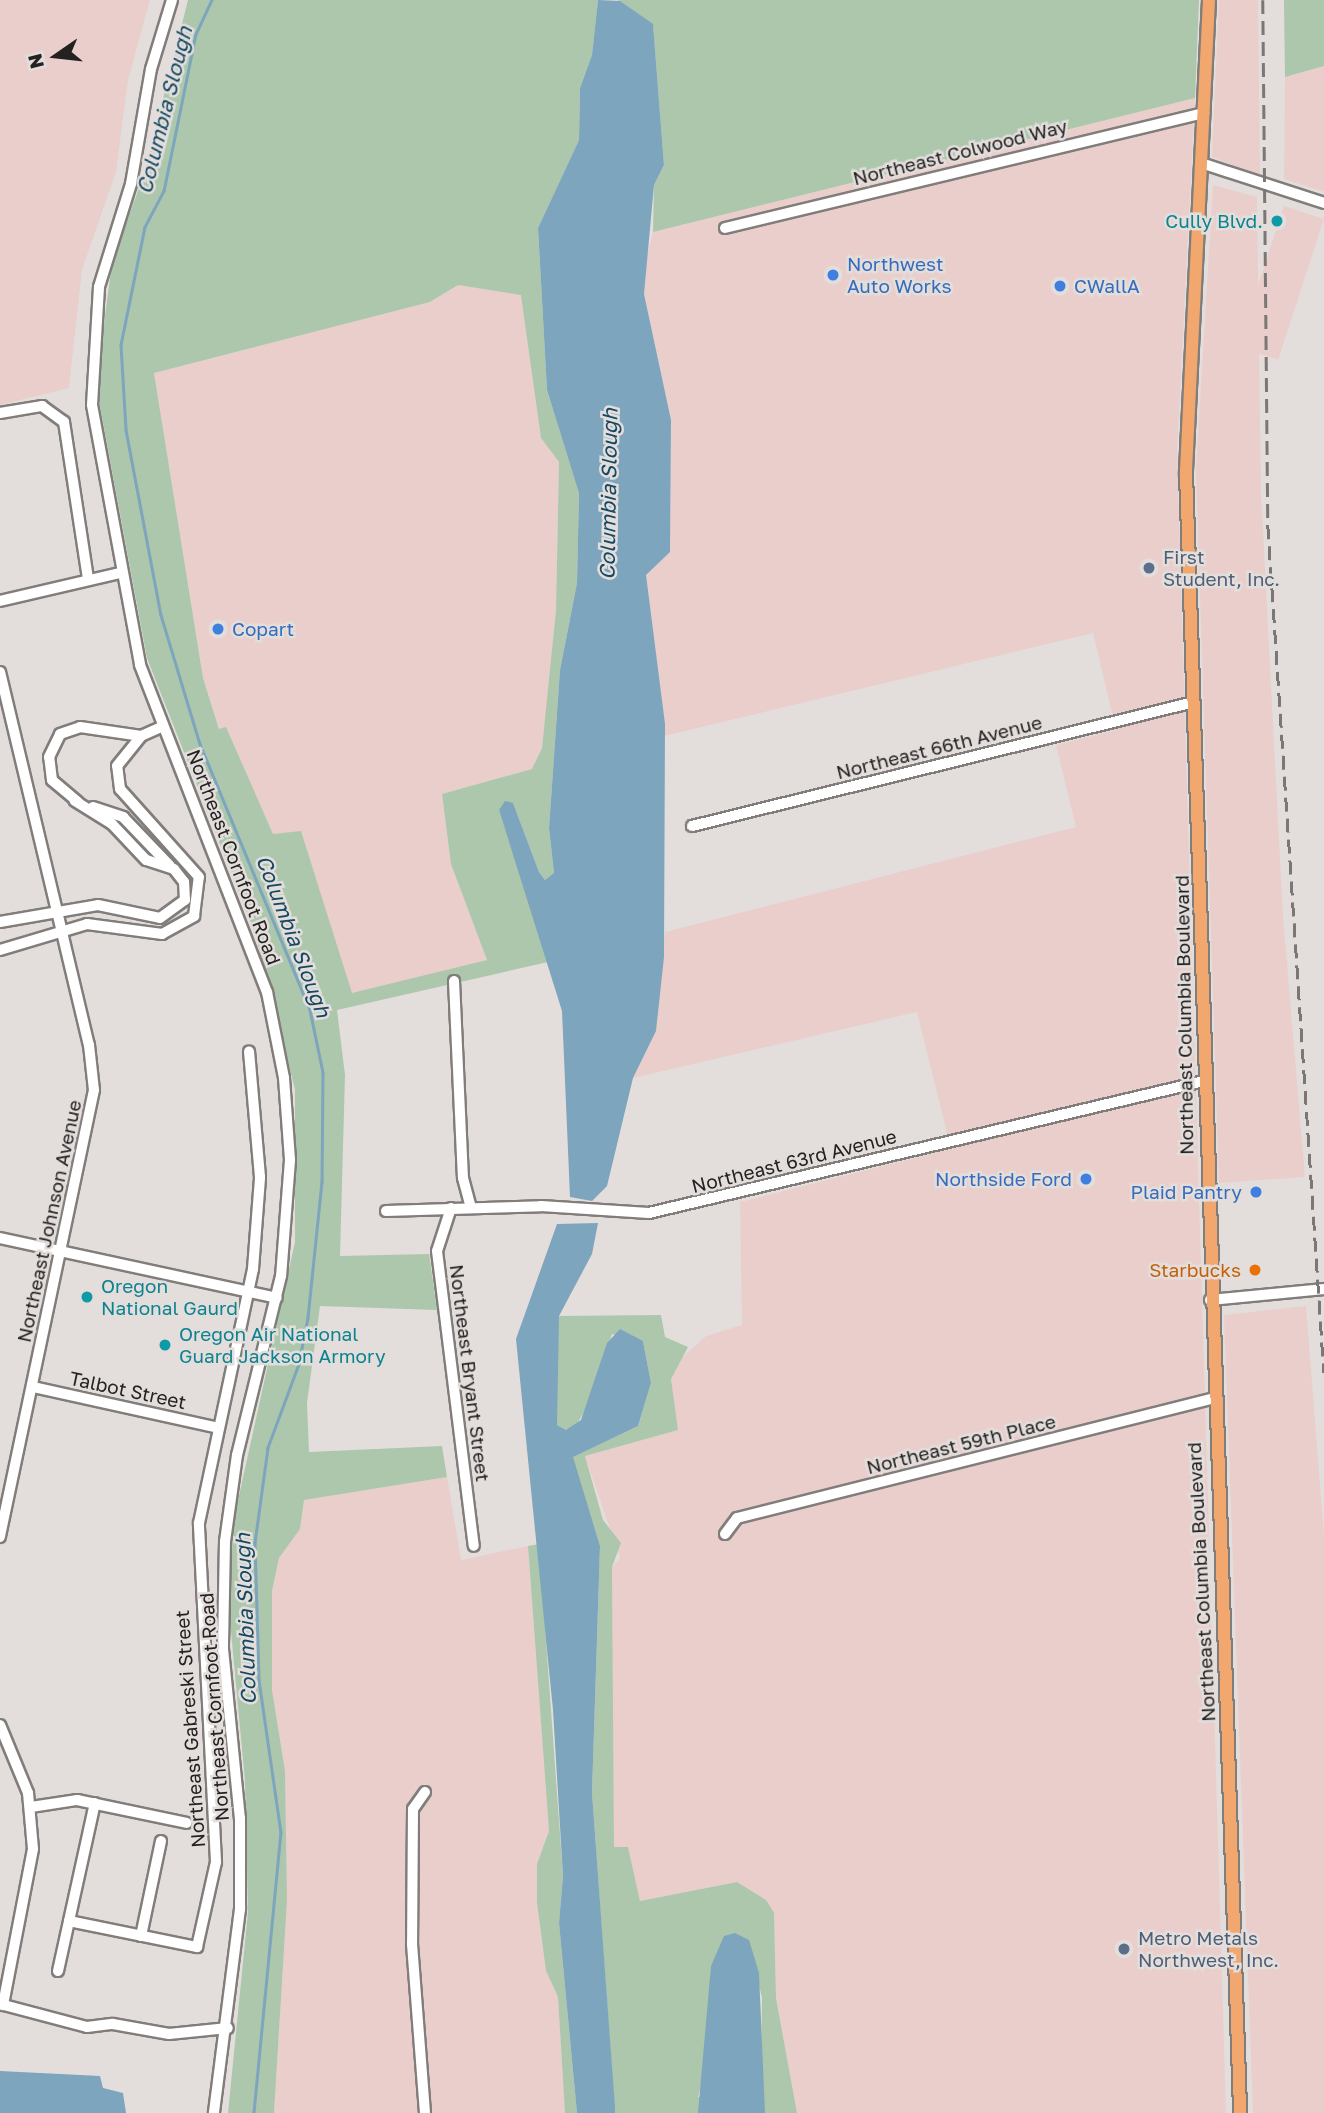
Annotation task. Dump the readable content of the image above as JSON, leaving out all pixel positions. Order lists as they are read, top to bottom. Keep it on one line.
{"streets":{"main road":["Northeast Columbia Boulevard"],"street":["Northeast Colwood Way","Northeast 66th Avenue","Northeast Cornfoot Road","Northeast 63rd Avenue","Northeast Johnson Avenue","Northeast Bryant Street","Talbot Street","Northeast 59th Place","Northeast Gabreski Street"]},"crossings":[["Northeast Colwood Way","Northeast Columbia Boulevard"],["Northeast 66th Avenue","Northeast Columbia Boulevard"],["Northeast Columbia Boulevard","Northeast 63rd Avenue"],["Northeast Columbia Boulevard","Northeast 59th Place"],["Northeast 63rd Avenue","Northeast Bryant Street"],["Northeast Johnson Avenue","Talbot Street"],["Talbot Street","Northeast Gabreski Street"]],"water":["Columbia Slough"],"places":["Cully Blvd.","Northwest Auto Works","CWallA","First Student, Inc.","Copart","Northside Ford","Plaid Pantry","Starbucks","Oregon National Gaurd","Oregon Air National Guard Jackson Armory","Metro Metals Northwest, Inc."],"north":"left"}
